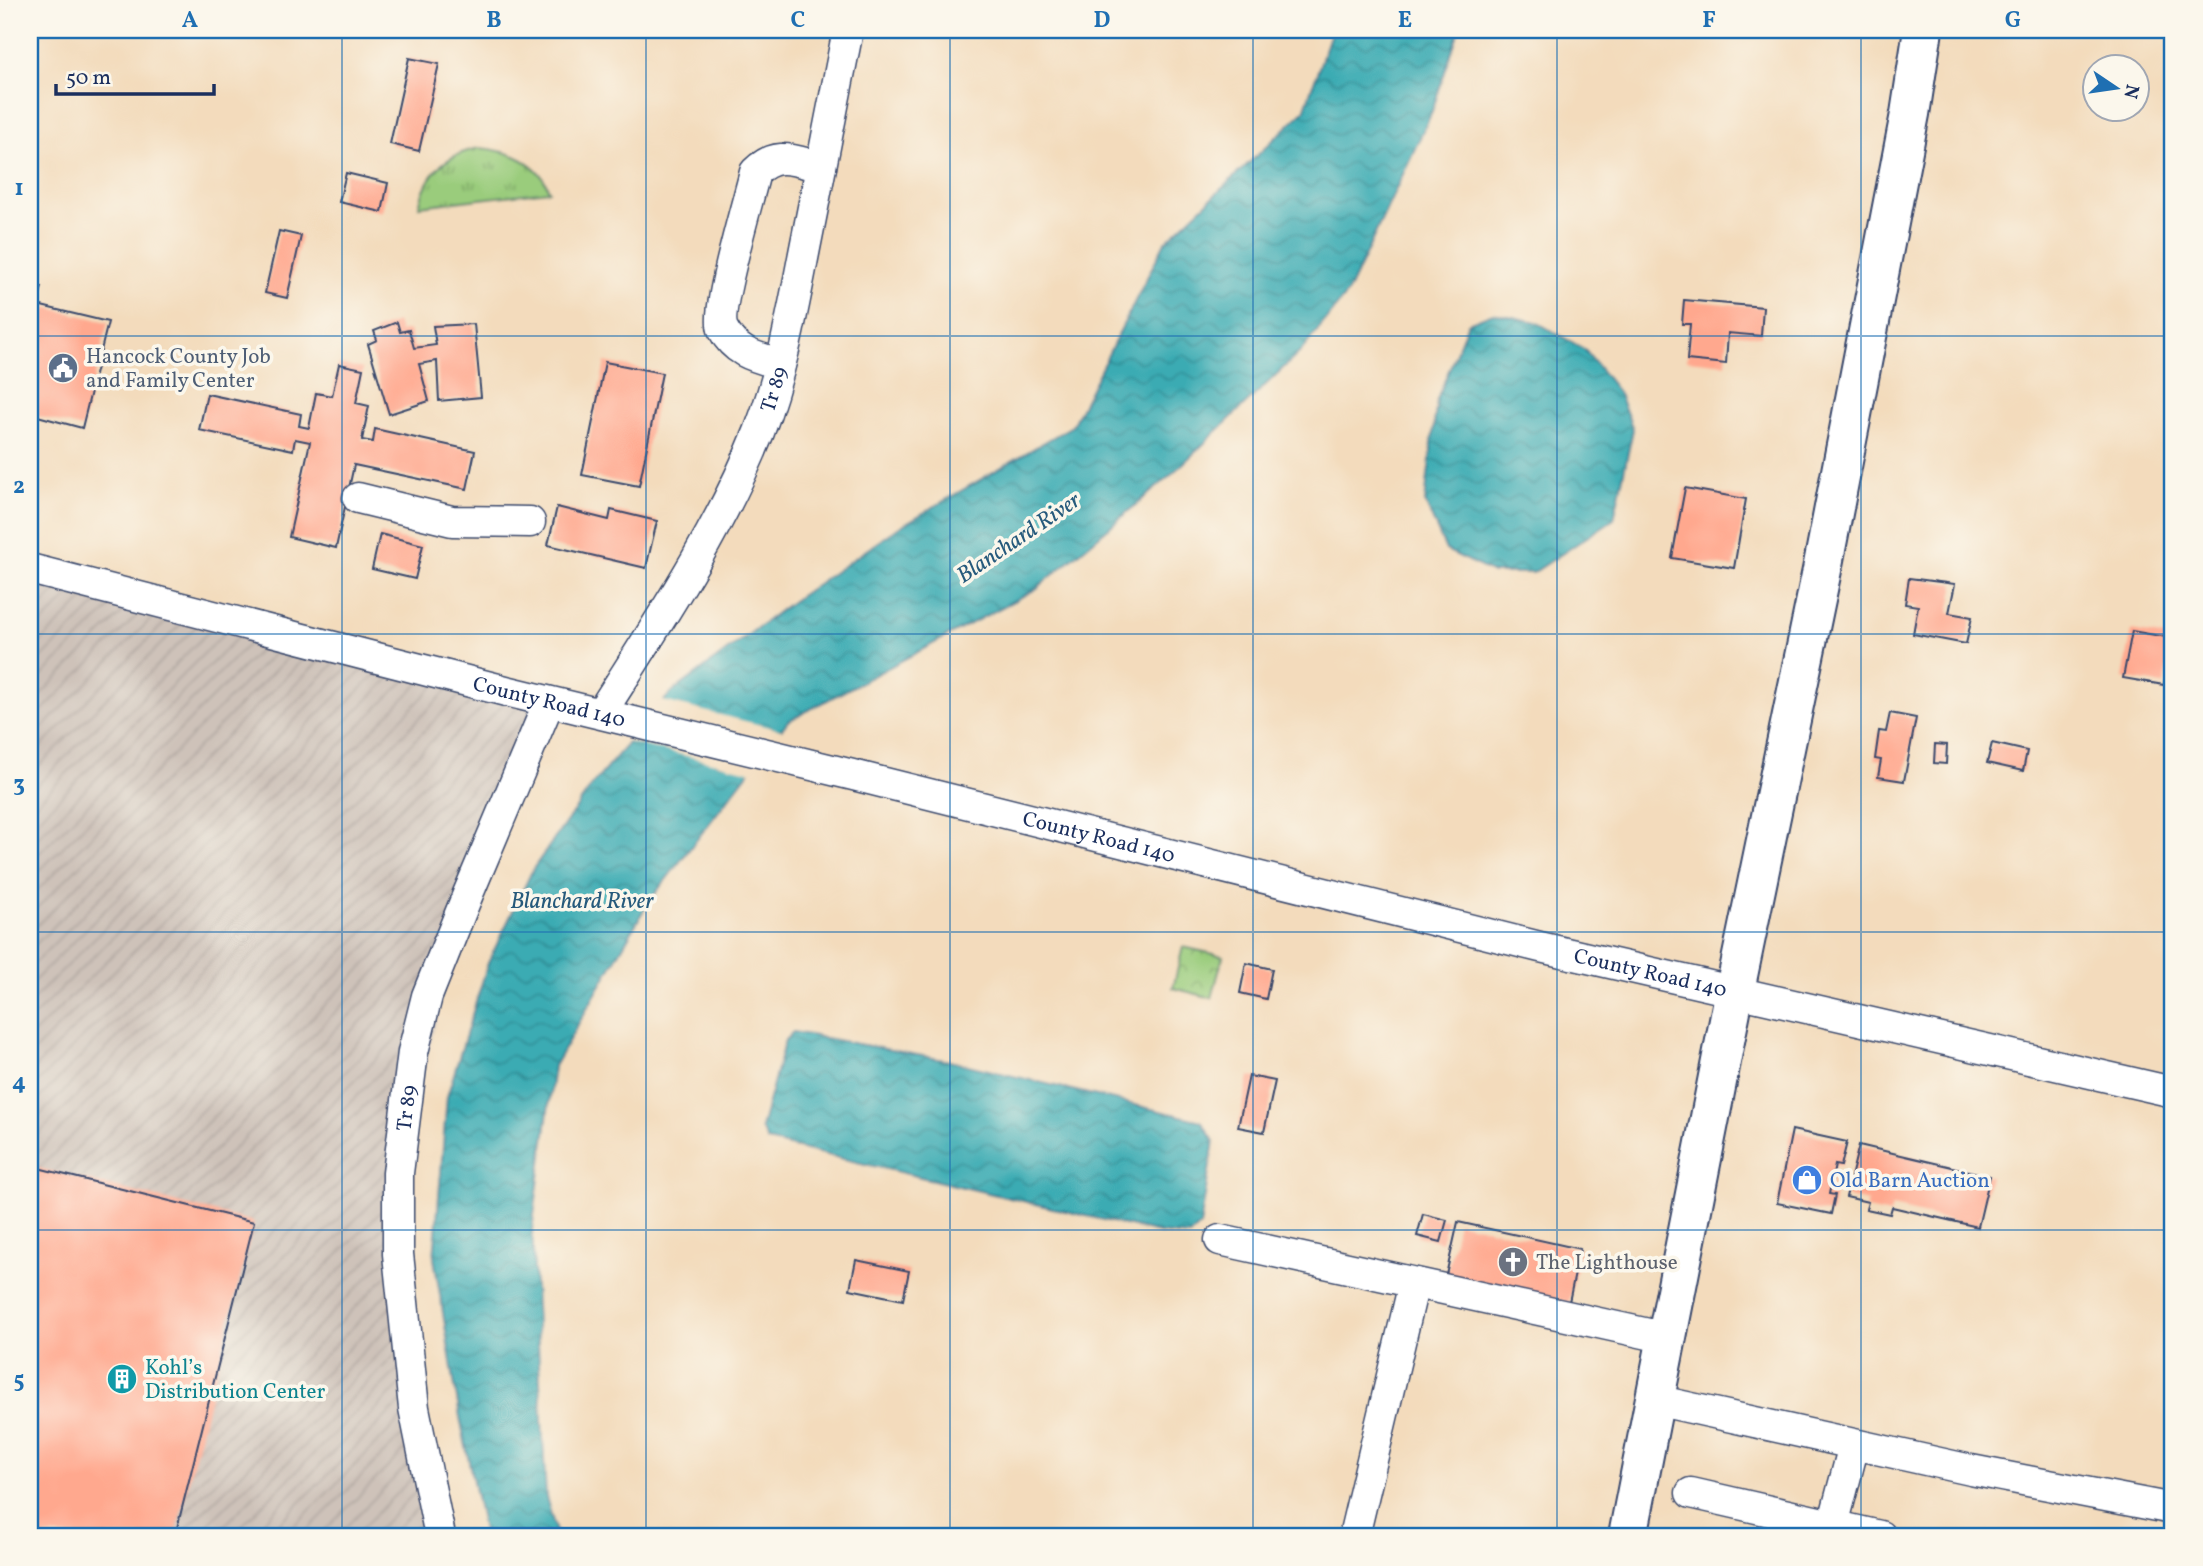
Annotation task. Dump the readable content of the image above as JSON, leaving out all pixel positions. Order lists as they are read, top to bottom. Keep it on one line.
{"streets":{"street":["Tr 89","County Road 140"]},"crossings":[["Tr 89","County Road 140"]],"water":["Blanchard River"],"places":{"public building":["Hancock County Job and Family Center"],"shop":["Old Barn Auction"],"church":["The Lighthouse"],"building":["Kohl’s Distribution Center"]},"scale_bar":"50 m","north":"right","grid":{"columns":["A","B","C","D","E","F","G"],"rows":["1","2","3","4","5"]}}
